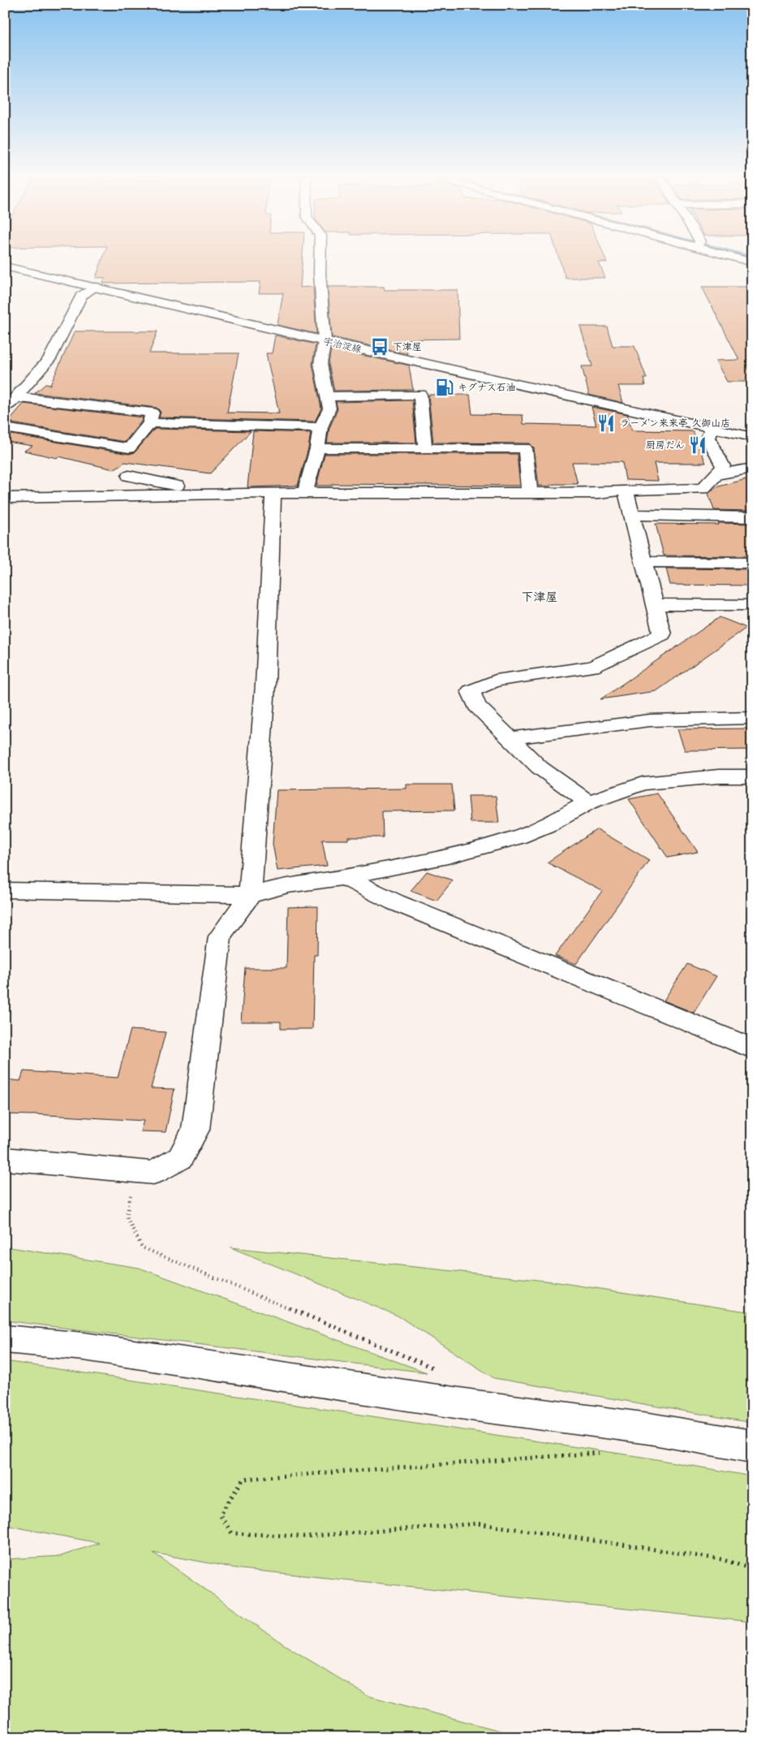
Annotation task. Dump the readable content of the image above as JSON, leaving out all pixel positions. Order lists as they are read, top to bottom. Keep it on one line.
{"streets":{"street":["宇治淀線"]},"districts":["下津屋"],"places":{"bus stop":["下津屋"],"fuel station":["キグナス石油"],"restaurant":["ラーメン来来亭 久御山店","厨房だん"]}}
